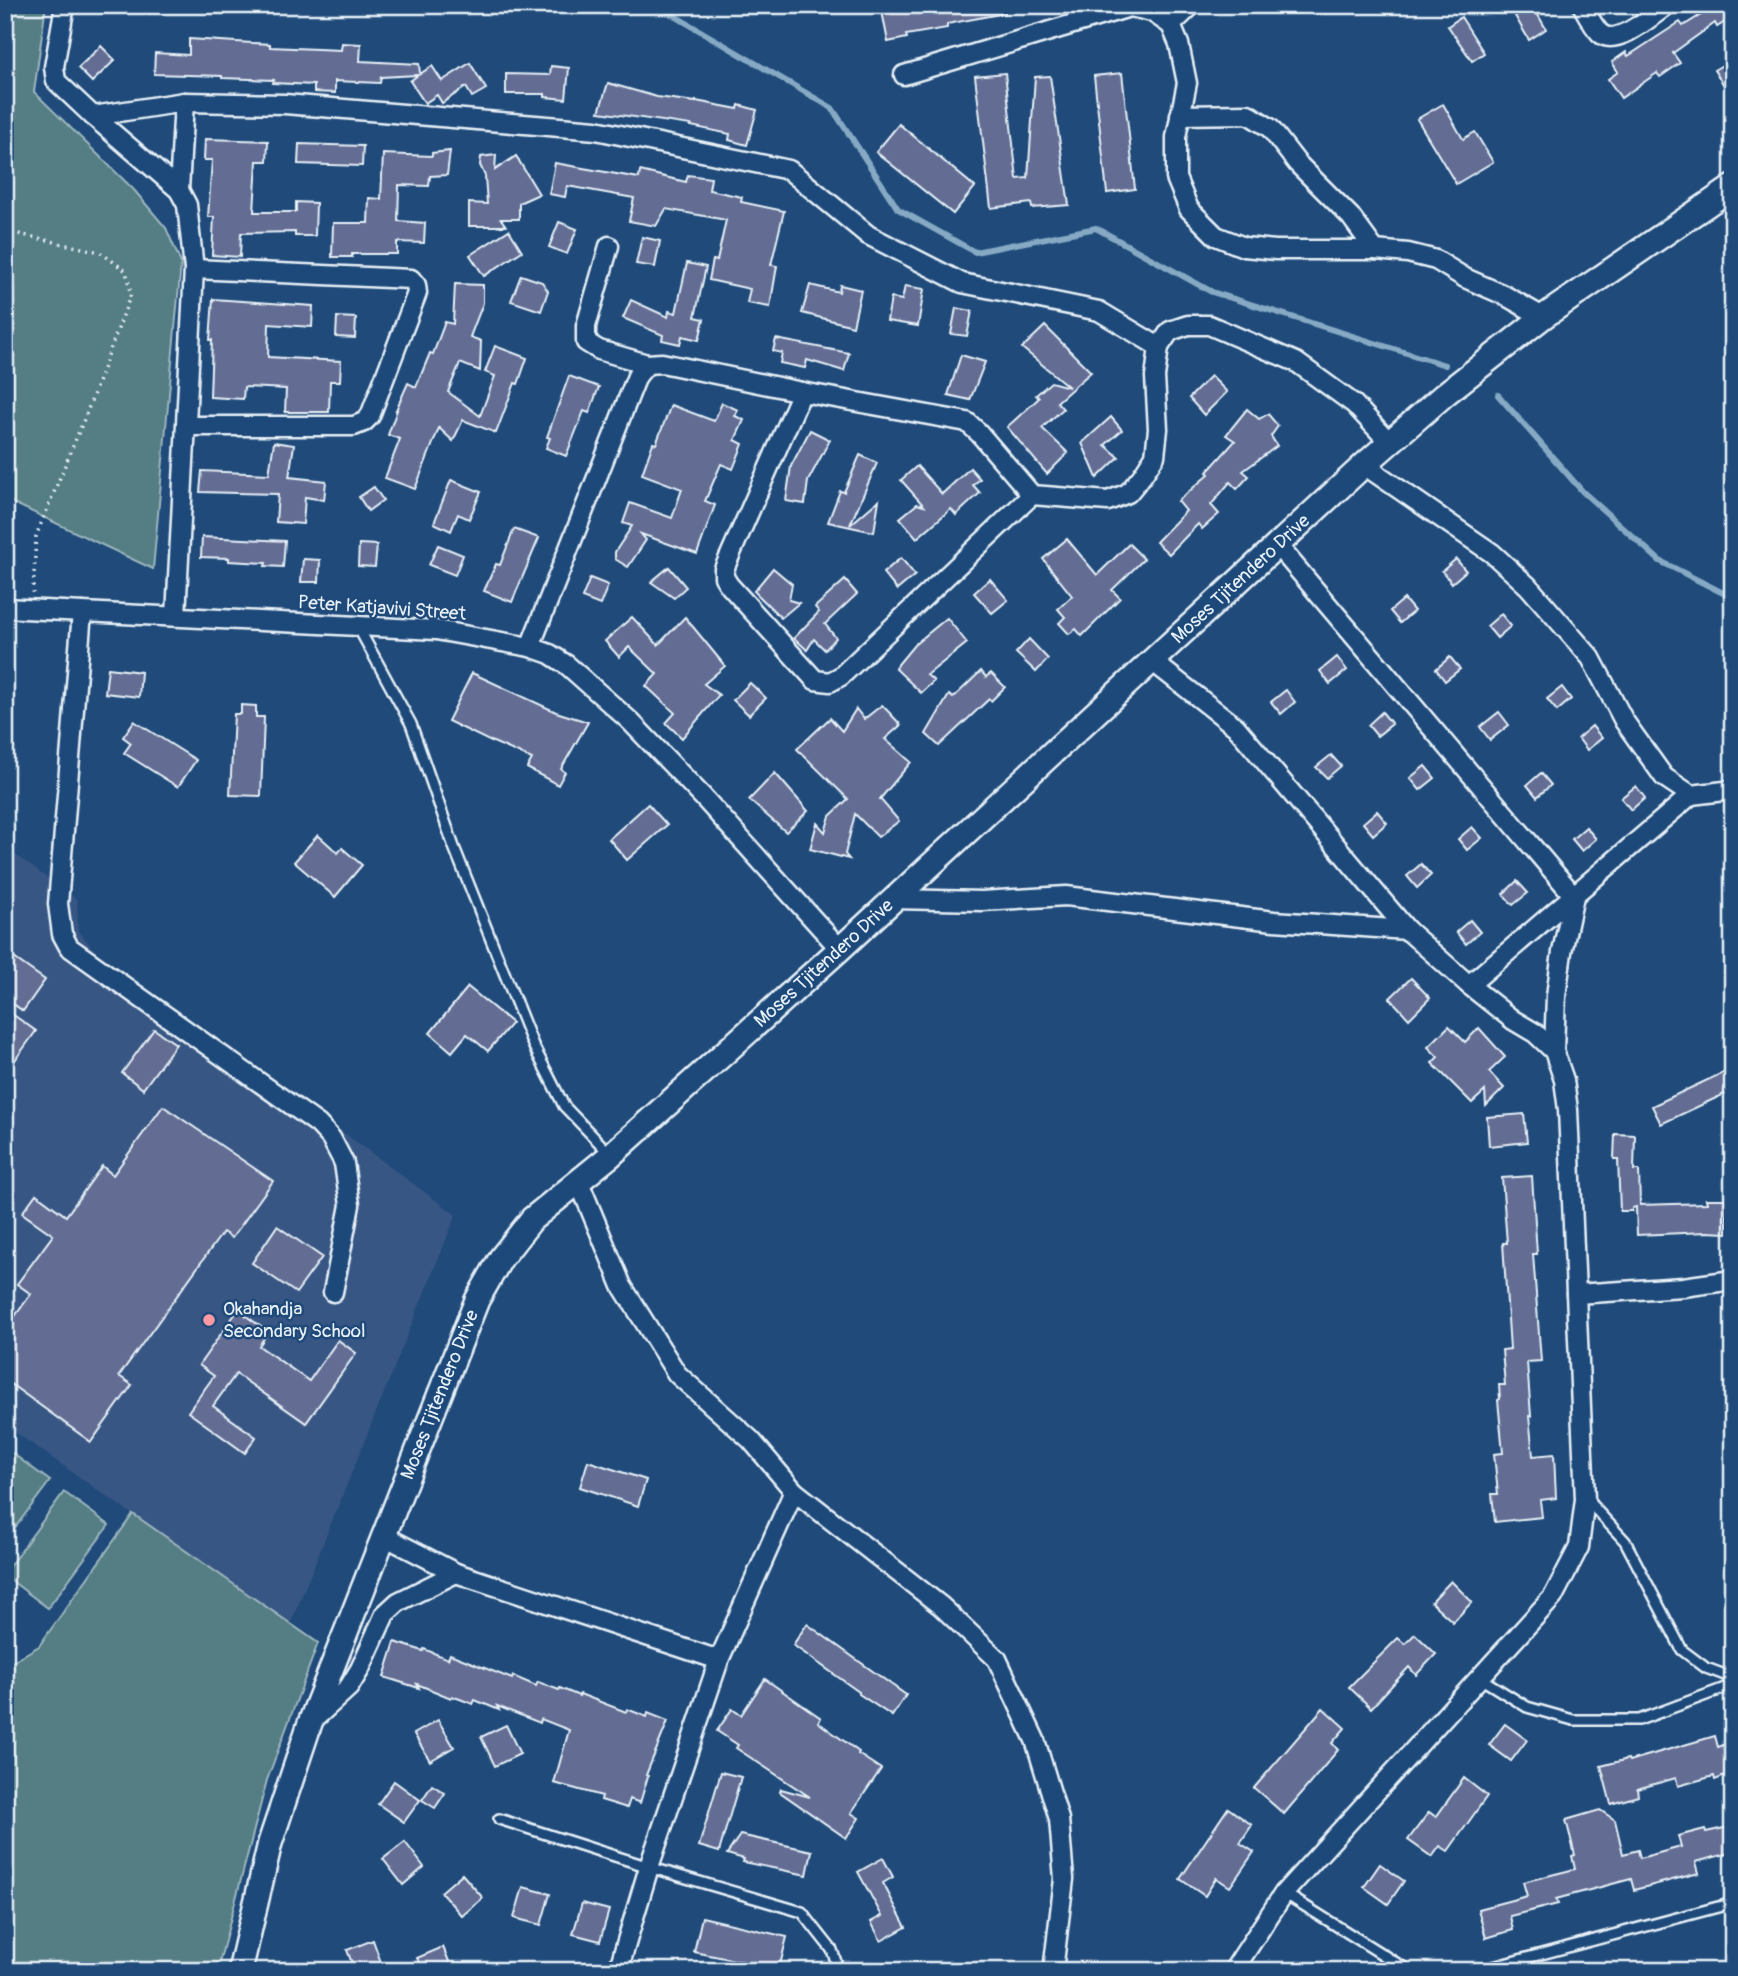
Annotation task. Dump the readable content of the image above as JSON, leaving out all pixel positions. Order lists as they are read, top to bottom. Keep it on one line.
{"streets":{"street":["Moses Tjitendero Drive","Peter Katjavivi Street"]},"crossings":[["Moses Tjitendero Drive","Peter Katjavivi Street"]],"places":["Okahandja Secondary School"]}
